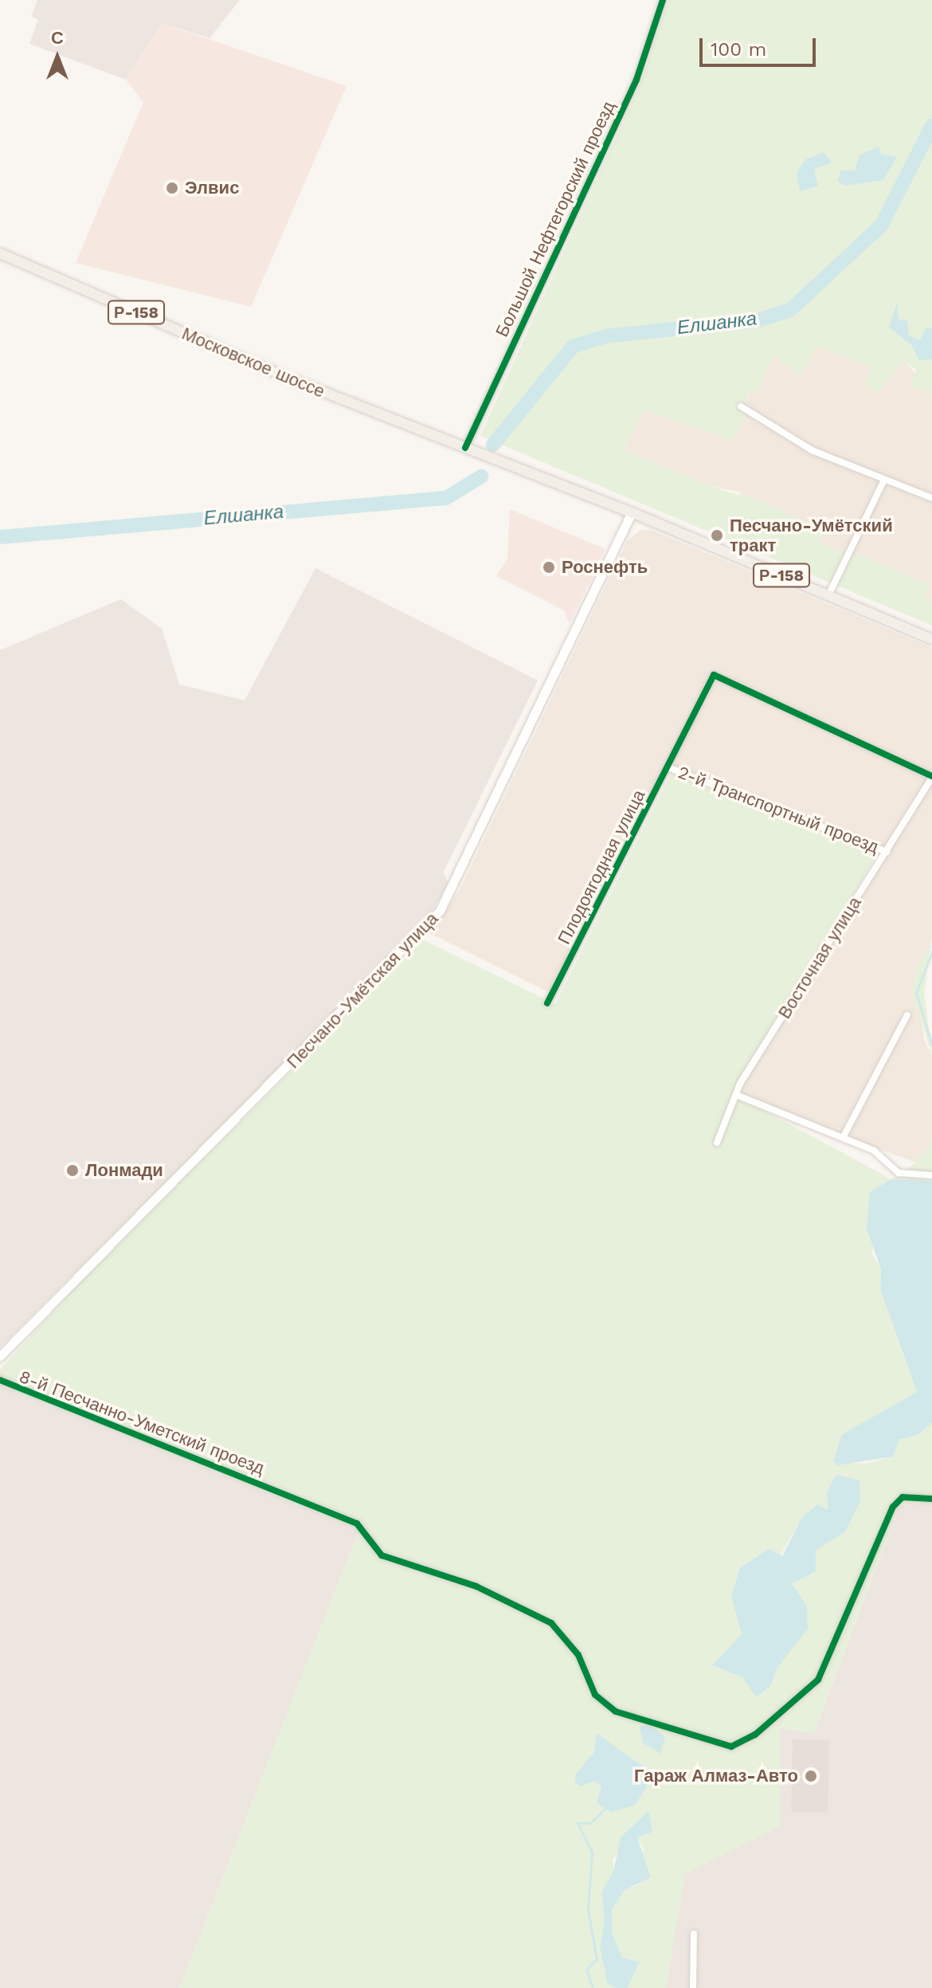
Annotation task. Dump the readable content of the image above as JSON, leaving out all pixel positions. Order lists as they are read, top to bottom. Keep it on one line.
{"streets":{"main road":["Р-158","Московское шоссе","Песчано-Умётская улица"],"street":["Большой Нефтегорский проезд","2-й Транспортный проезд","Плодоягодная улица","Восточная улица","8-й Песчанно-Уметский проезд"]},"crossings":[["Большой Нефтегорский проезд","Р-158"],["Большой Нефтегорский проезд","Московское шоссе"],["Р-158","Московское шоссе"],["Р-158","Песчано-Умётская улица"],["2-й Транспортный проезд","Плодоягодная улица"],["2-й Транспортный проезд","Восточная улица"],["Плодоягодная улица","Восточная улица"]],"water":["Елшанка"],"places":["Элвис","Песчано-Умётский тракт","Роснефть","Лонмади","Гараж Алмаз-Авто"],"scale_bar":"100 m","north":"top"}
